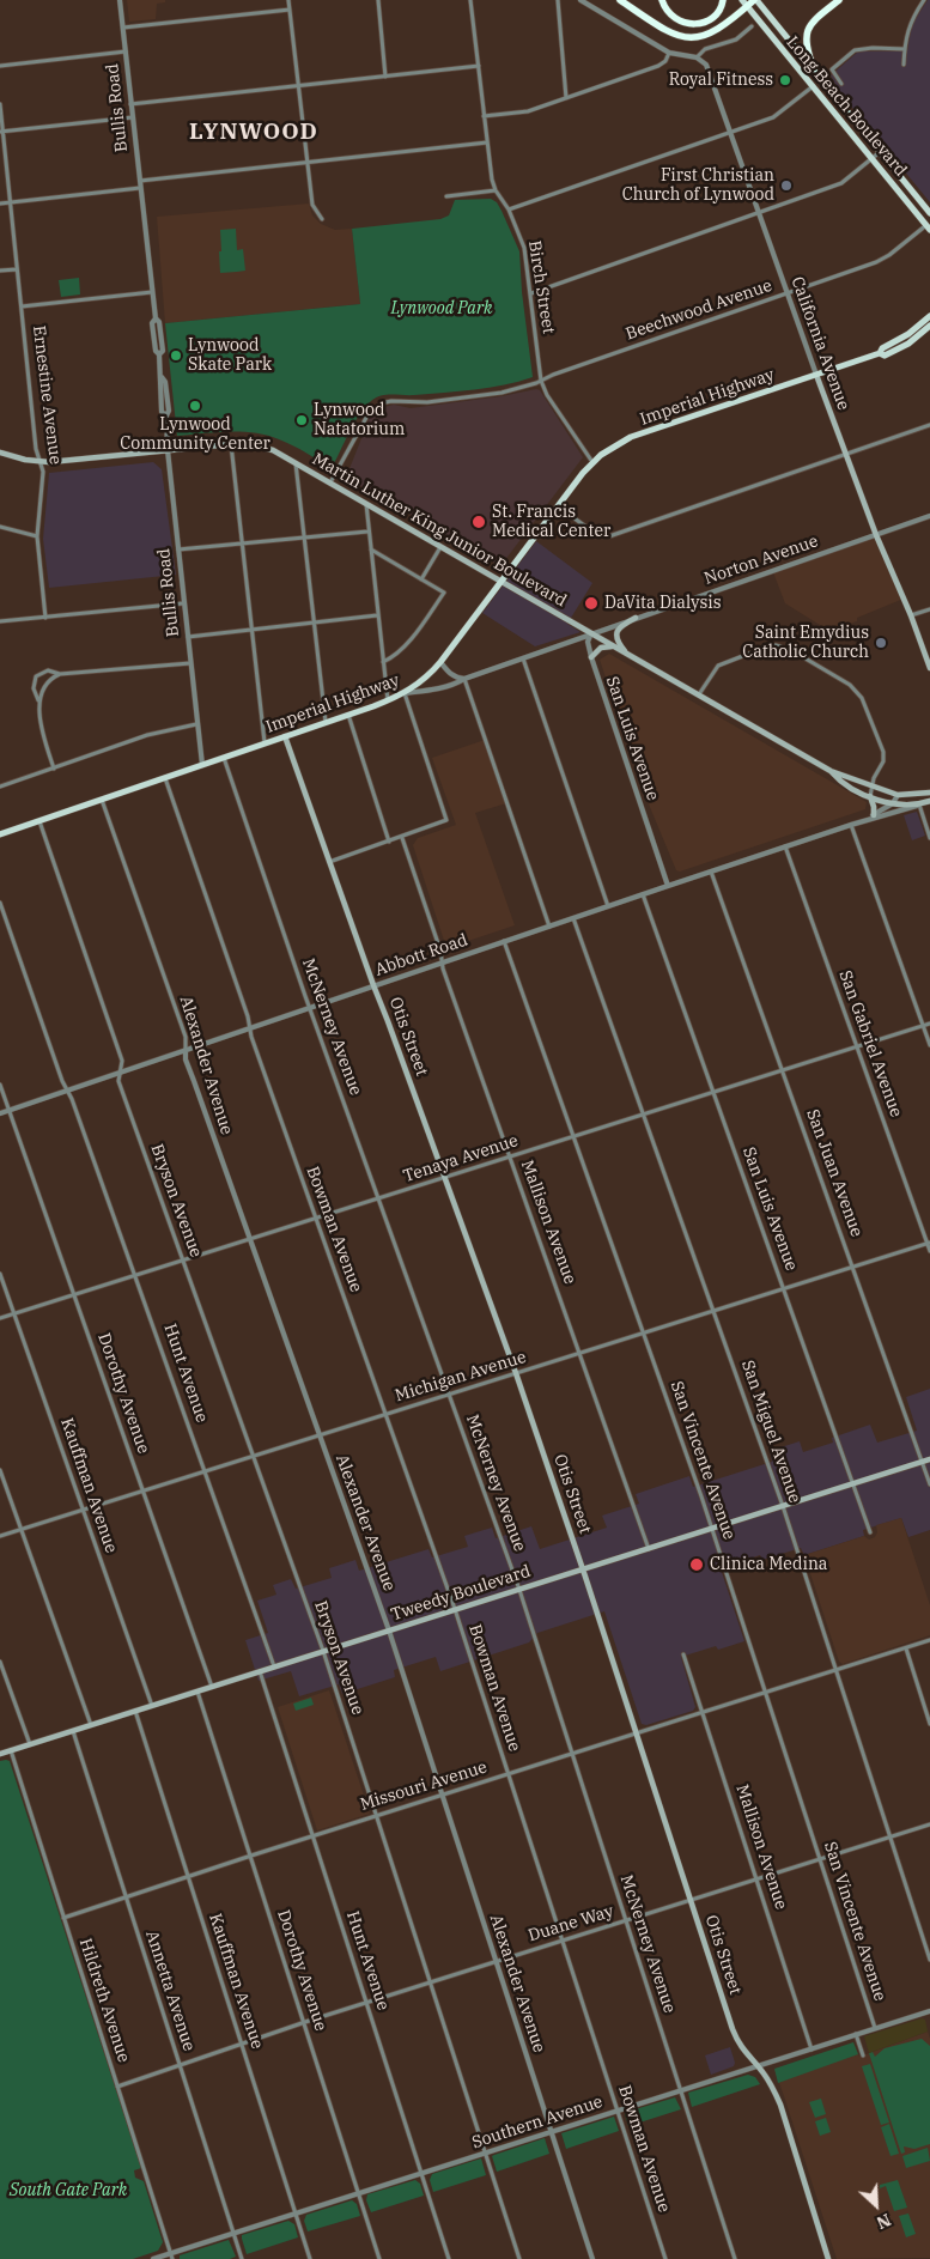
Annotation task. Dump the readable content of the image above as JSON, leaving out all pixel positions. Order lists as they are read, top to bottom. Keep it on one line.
{"streets":{"main road":["Long Beach Boulevard","California Avenue","Imperial Highway","Martin Luther King Junior Boulevard","Otis Street","Tweedy Boulevard"],"street":["Bullis Road","Birch Street","Beechwood Avenue","Ernestine Avenue","Norton Avenue","San Luis Avenue","Abbott Road","McNerney Avenue","San Gabriel Avenue","Alexander Avenue","Tenaya Avenue","San Juan Avenue","Bryson Avenue","Mallison Avenue","Bowman Avenue","Hunt Avenue","Michigan Avenue","Dorothy Avenue","San Miguel Avenue","San Vincente Avenue","Kauffman Avenue","Missouri Avenue","Duane Way","Annetta Avenue","Hildreth Avenue","Southern Avenue"]},"crossings":[["Long Beach Boulevard","Beechwood Avenue"],["Bullis Road","Imperial Highway"],["Bullis Road","Martin Luther King Junior Boulevard"],["Birch Street","Beechwood Avenue"],["Birch Street","Imperial Highway"],["Beechwood Avenue","California Avenue"],["Beechwood Avenue","Martin Luther King Junior Boulevard"],["California Avenue","Imperial Highway"],["California Avenue","Norton Avenue"],["Ernestine Avenue","Martin Luther King Junior Boulevard"],["Imperial Highway","Martin Luther King Junior Boulevard"],["Imperial Highway","Norton Avenue"],["Imperial Highway","McNerney Avenue"],["Imperial Highway","Otis Street"],["Imperial Highway","Alexander Avenue"],["Imperial Highway","Bryson Avenue"],["Imperial Highway","Bowman Avenue"],["Martin Luther King Junior Boulevard","Norton Avenue"],["Martin Luther King Junior Boulevard","San Luis Avenue"],["Martin Luther King Junior Boulevard","Abbott Road"],["Norton Avenue","San Luis Avenue"],["San Luis Avenue","Abbott Road"],["San Luis Avenue","Tenaya Avenue"],["San Luis Avenue","Michigan Avenue"],["San Luis Avenue","Tweedy Boulevard"],["Abbott Road","McNerney Avenue"],["Abbott Road","Otis Street"],["Abbott Road","San Gabriel Avenue"],["Abbott Road","Alexander Avenue"],["Abbott Road","San Juan Avenue"],["Abbott Road","Bryson Avenue"],["Abbott Road","Mallison Avenue"],["Abbott Road","Bowman Avenue"],["Abbott Road","Hunt Avenue"],["Abbott Road","Dorothy Avenue"],["Abbott Road","San Miguel Avenue"],["Abbott Road","San Vincente Avenue"],["McNerney Avenue","Tenaya Avenue"],["McNerney Avenue","Michigan Avenue"],["McNerney Avenue","Tweedy Boulevard"],["McNerney Avenue","Missouri Avenue"],["McNerney Avenue","Duane Way"],["McNerney Avenue","Southern Avenue"],["Otis Street","Tenaya Avenue"],["Otis Street","Michigan Avenue"],["Otis Street","Tweedy Boulevard"],["Otis Street","Missouri Avenue"],["Otis Street","Duane Way"],["Otis Street","Southern Avenue"],["San Gabriel Avenue","Tenaya Avenue"],["San Gabriel Avenue","Michigan Avenue"],["Alexander Avenue","Tenaya Avenue"],["Alexander Avenue","Michigan Avenue"],["Alexander Avenue","Tweedy Boulevard"],["Alexander Avenue","Missouri Avenue"],["Alexander Avenue","Duane Way"],["Alexander Avenue","Southern Avenue"],["Tenaya Avenue","San Juan Avenue"],["Tenaya Avenue","Bryson Avenue"],["Tenaya Avenue","Mallison Avenue"],["Tenaya Avenue","Bowman Avenue"],["Tenaya Avenue","Hunt Avenue"],["Tenaya Avenue","Dorothy Avenue"],["Tenaya Avenue","San Miguel Avenue"],["Tenaya Avenue","San Vincente Avenue"],["Tenaya Avenue","Kauffman Avenue"],["San Juan Avenue","Michigan Avenue"],["San Juan Avenue","Tweedy Boulevard"],["Bryson Avenue","Michigan Avenue"],["Bryson Avenue","Tweedy Boulevard"],["Bryson Avenue","Missouri Avenue"],["Bryson Avenue","Duane Way"],["Bryson Avenue","Southern Avenue"],["Mallison Avenue","Michigan Avenue"],["Mallison Avenue","Tweedy Boulevard"],["Mallison Avenue","Missouri Avenue"],["Mallison Avenue","Duane Way"],["Mallison Avenue","Southern Avenue"],["Bowman Avenue","Michigan Avenue"],["Bowman Avenue","Tweedy Boulevard"],["Bowman Avenue","Missouri Avenue"],["Bowman Avenue","Duane Way"],["Bowman Avenue","Southern Avenue"],["Hunt Avenue","Michigan Avenue"],["Hunt Avenue","Tweedy Boulevard"],["Hunt Avenue","Missouri Avenue"],["Hunt Avenue","Duane Way"],["Hunt Avenue","Southern Avenue"],["Michigan Avenue","Dorothy Avenue"],["Michigan Avenue","San Miguel Avenue"],["Michigan Avenue","San Vincente Avenue"],["Michigan Avenue","Kauffman Avenue"],["Dorothy Avenue","Tweedy Boulevard"],["Dorothy Avenue","Missouri Avenue"],["Dorothy Avenue","Duane Way"],["Dorothy Avenue","Southern Avenue"],["San Miguel Avenue","Tweedy Boulevard"],["San Miguel Avenue","Missouri Avenue"],["San Miguel Avenue","Duane Way"],["San Vincente Avenue","Tweedy Boulevard"],["San Vincente Avenue","Missouri Avenue"],["San Vincente Avenue","Duane Way"],["San Vincente Avenue","Southern Avenue"],["Kauffman Avenue","Tweedy Boulevard"],["Kauffman Avenue","Missouri Avenue"],["Kauffman Avenue","Duane Way"],["Kauffman Avenue","Southern Avenue"],["Tweedy Boulevard","Annetta Avenue"],["Tweedy Boulevard","Hildreth Avenue"],["Missouri Avenue","Annetta Avenue"],["Missouri Avenue","Hildreth Avenue"],["Duane Way","Annetta Avenue"],["Duane Way","Hildreth Avenue"],["Annetta Avenue","Southern Avenue"],["Hildreth Avenue","Southern Avenue"]],"districts":["LYNWOOD"],"parks":["Lynwood Park","South Gate Park"],"places":["Royal Fitness","First Christian Church of Lynwood","Lynwood Skate Park","Lynwood Community Center","Lynwood Natatorium","St. Francis Medical Center","DaVita Dialysis","Saint Emydius Catholic Church","Clinica Medina"],"north":"bottom right"}
